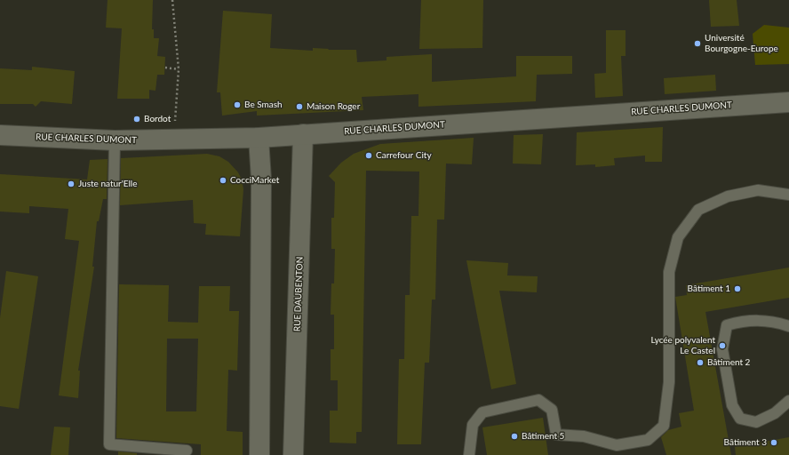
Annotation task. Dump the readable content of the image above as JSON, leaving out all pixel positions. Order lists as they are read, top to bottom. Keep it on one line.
{"streets":{"street":["RUE CHARLES DUMONT","RUE DAUBENTON"]},"crossings":[["RUE CHARLES DUMONT","RUE DAUBENTON"]],"places":["Université Bourgogne-Europe","Be Smash","Maison Roger","Bordot","Carrefour City","CocciMarket","Juste natur'Elle","Bâtiment 1","Lycée polyvalent Le Castel","Bâtiment 2","Bâtiment 5","Bâtiment 3"]}
